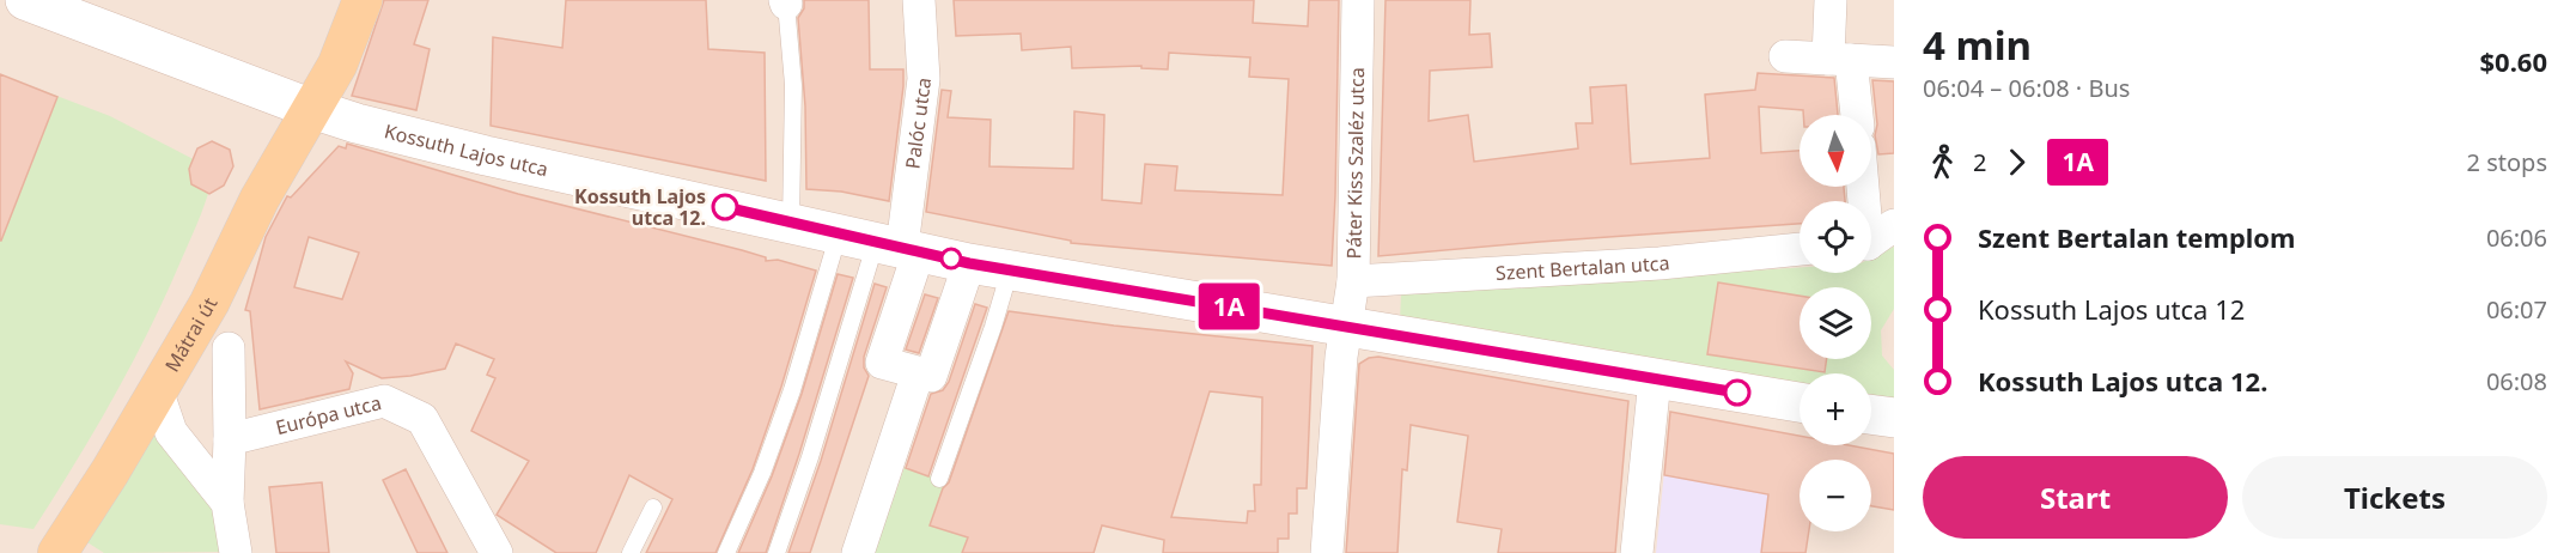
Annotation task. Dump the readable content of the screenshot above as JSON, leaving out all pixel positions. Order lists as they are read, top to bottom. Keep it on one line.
{"streets":{"main road":["Kossuth Lajos utca","Mátrai út"],"street":["Palóc utca","Páter Kiss Szaléz utca","Szent Bertalan utca","Európa utca"]},"crossings":[["Palóc utca","Kossuth Lajos utca"],["Kossuth Lajos utca","Páter Kiss Szaléz utca"],["Kossuth Lajos utca","Mátrai út"],["Páter Kiss Szaléz utca","Szent Bertalan utca"]],"places":["Kossuth Lajos utca 12."],"lines":["bus line 1A"],"north":"bottom","page":{"on_map":"1A","heading":["4 min","06:04 – 06:08 · Bus","$0.60"],"map_buttons":["+","−"],"legs":["2","1A","2 stops"],"list":[{"name":"Szent Bertalan templom","value":"06:06"},{"name":"Kossuth Lajos utca 12","value":"06:07"},{"name":"Kossuth Lajos utca 12.","value":"06:08"}],"buttons":["Start","Tickets"]}}
